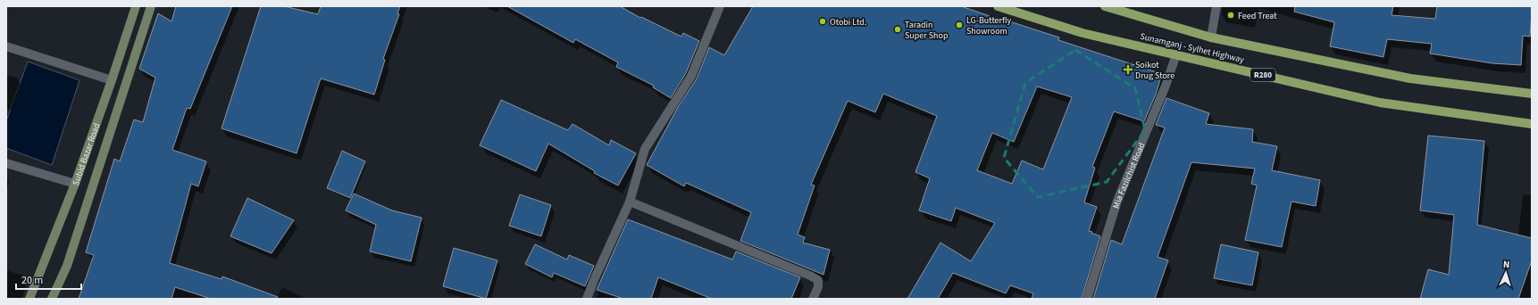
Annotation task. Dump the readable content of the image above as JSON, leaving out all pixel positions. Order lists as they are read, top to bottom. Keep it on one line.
{"streets":{"main road":["Sunamganj - Sylhet Highway","R280","Subid Bazar Road"],"street":["Mia Fazilchist Road"]},"crossings":[["Sunamganj - Sylhet Highway","Mia Fazilchist Road"]],"places":{"other":["Feed Treat","Otobi Ltd.","LG-Butterfly Showroom","Taradin Super Shop"],"health":["Soikot Drug Store"]},"scale_bar":"20 m","north":"top"}
